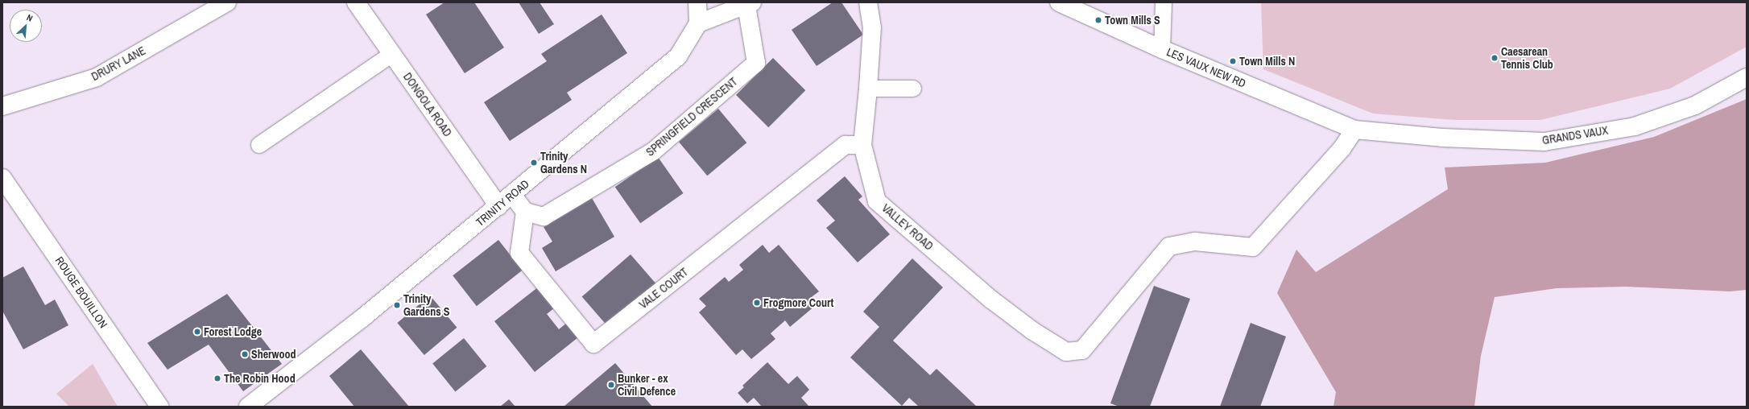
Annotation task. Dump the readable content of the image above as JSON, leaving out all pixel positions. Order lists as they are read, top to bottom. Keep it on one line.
{"streets":{"street":["DRURY LANE","LES VAUX NEW RD","DONGOLA ROAD","SPRINGFIELD CRESCENT","GRANDS VAUX","TRINITY ROAD","VALLEY ROAD","VALE COURT","ROUGE BOUILLON"]},"crossings":[["LES VAUX NEW RD","GRANDS VAUX"],["LES VAUX NEW RD","VALLEY ROAD"],["DONGOLA ROAD","TRINITY ROAD"],["SPRINGFIELD CRESCENT","VALE COURT"],["GRANDS VAUX","VALLEY ROAD"],["VALLEY ROAD","VALE COURT"]],"places":["Town Mills S","Caesarean Tennis Club","Town Mills N","Trinity Gardens N","Frogmore Court","Trinity Gardens S","Forest Lodge","Sherwood","The Robin Hood","Bunker - ex Civil Defence"],"north":"top right"}
